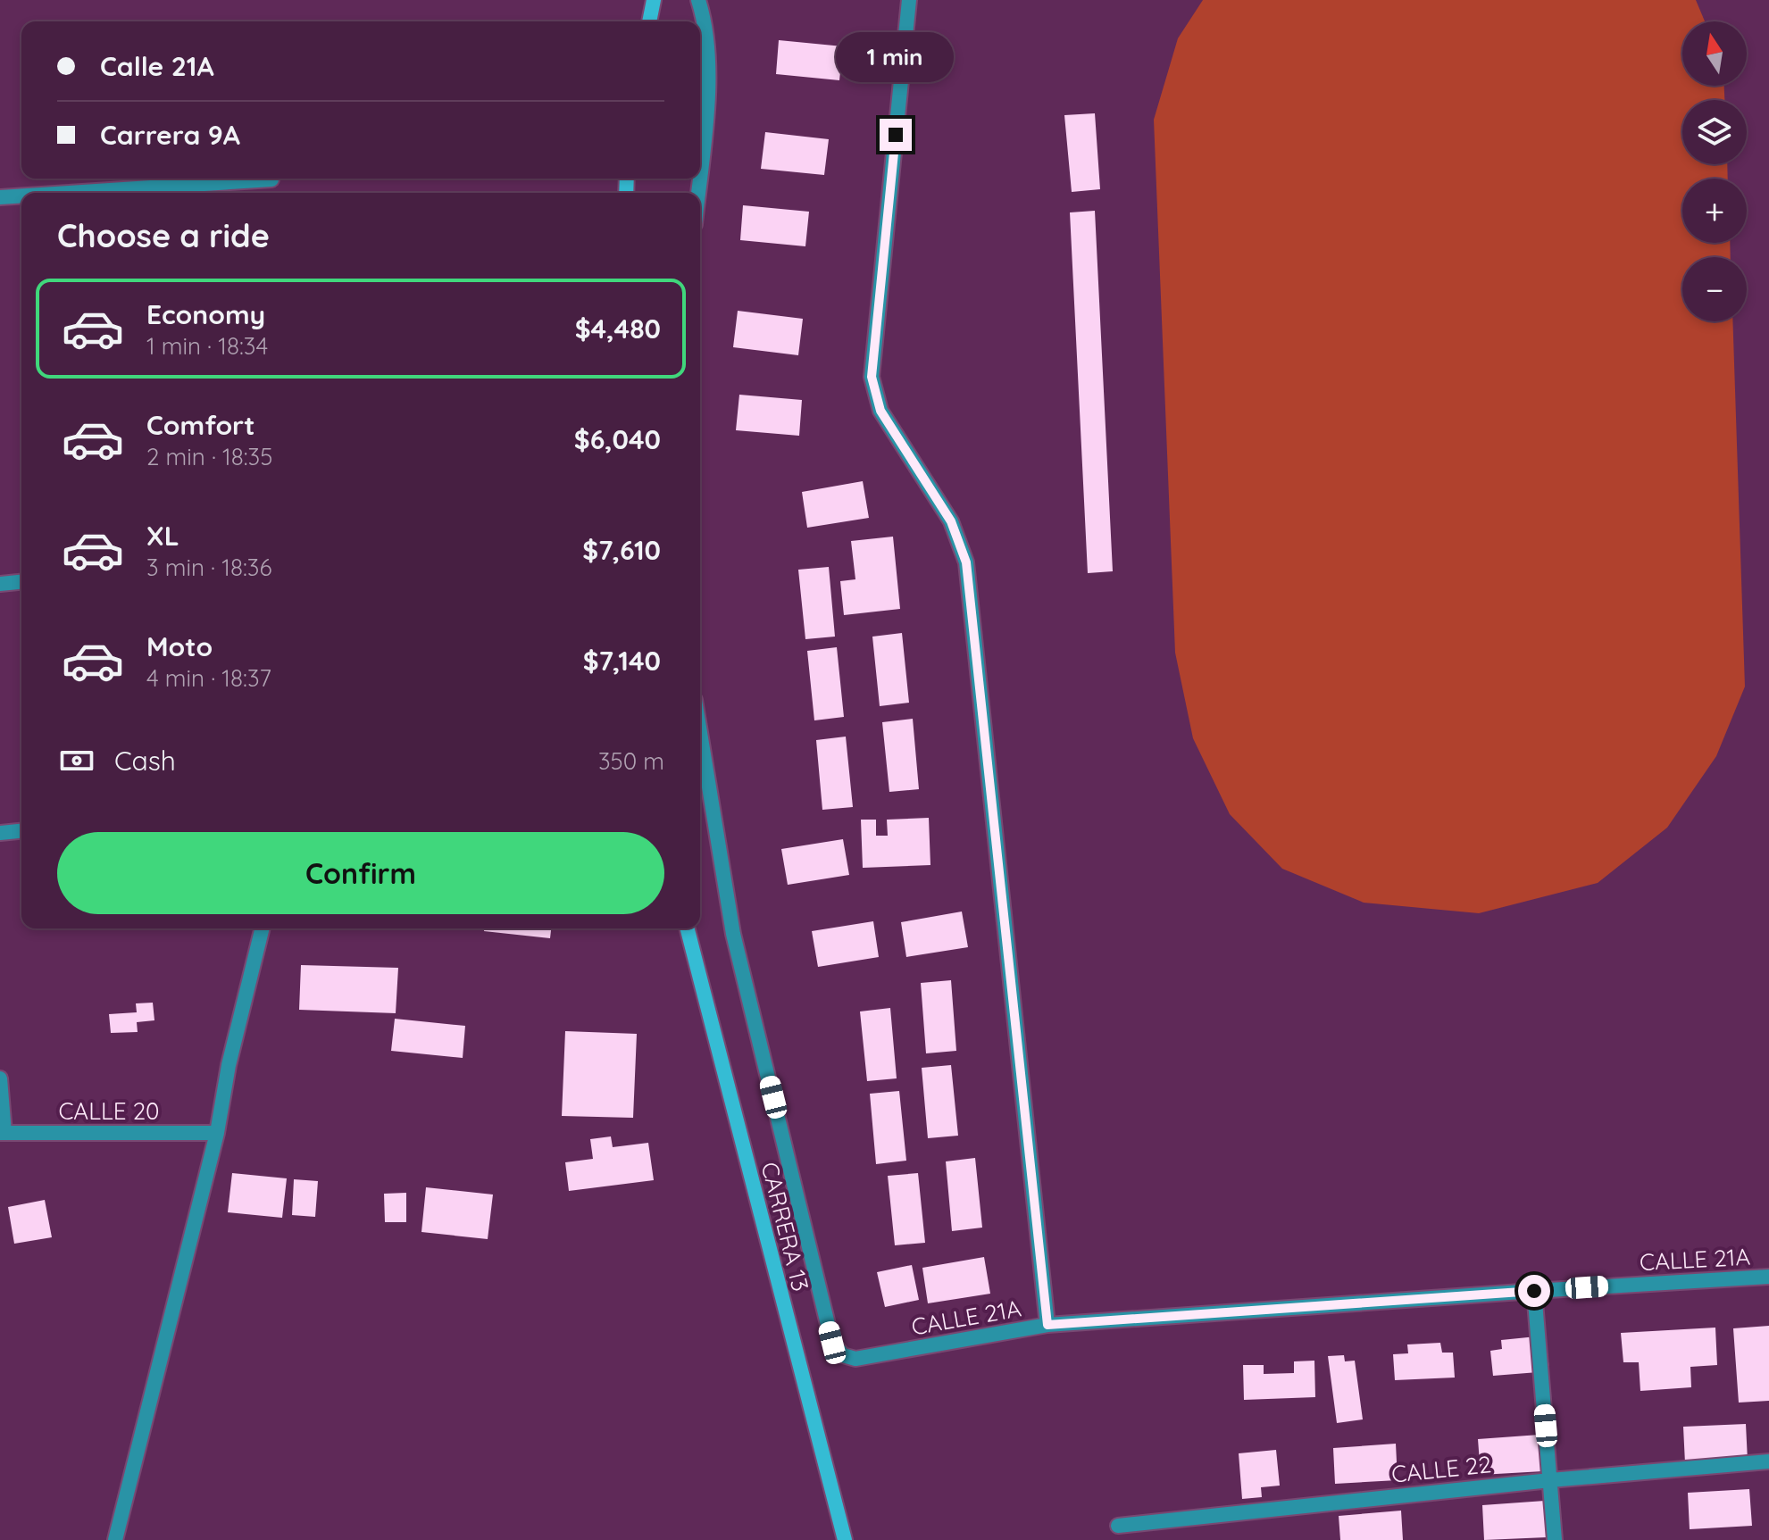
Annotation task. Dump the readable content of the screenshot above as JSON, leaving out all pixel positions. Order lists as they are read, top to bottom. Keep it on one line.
{"streets":{"street":["CALLE 20","CARRERA 13","CALLE 21A","CALLE 22"]},"north":"top","page":{"map_buttons":["+","−"],"banner":["Calle 21A","Carrera 9A"],"bubble":"1 min","heading":"Choose a ride","list":[{"name":"Economy","note":"1 min · 18:34","value":"$4,480"},{"name":"Comfort","note":"2 min · 18:35","value":"$6,040"},{"name":"XL","note":"3 min · 18:36","value":"$7,610"},{"name":"Moto","note":"4 min · 18:37","value":"$7,140"}],"pay":["Cash","350 m"],"buttons":"Confirm"}}
